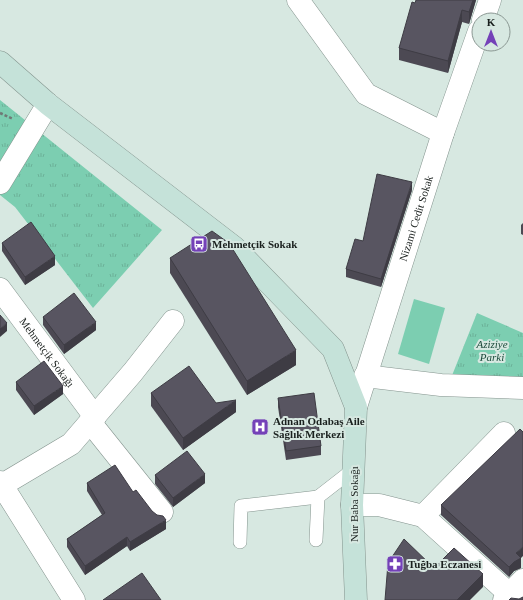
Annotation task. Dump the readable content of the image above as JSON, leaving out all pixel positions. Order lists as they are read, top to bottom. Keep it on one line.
{"streets":{"main road":["Nur Baba Sokağı"],"street":["Nizami Cedit Sokak","Mehmetçik Sokağı"]},"crossings":[["Nizami Cedit Sokak","Nur Baba Sokağı"]],"parks":["Aziziye Parki"],"places":{"bus stop":["Mehmetçik Sokak"],"hospital":["Adnan Odabaş Aile Sağlık Merkezi"],"pharmacy":["Tuğba Eczanesi"]},"north":"top"}
